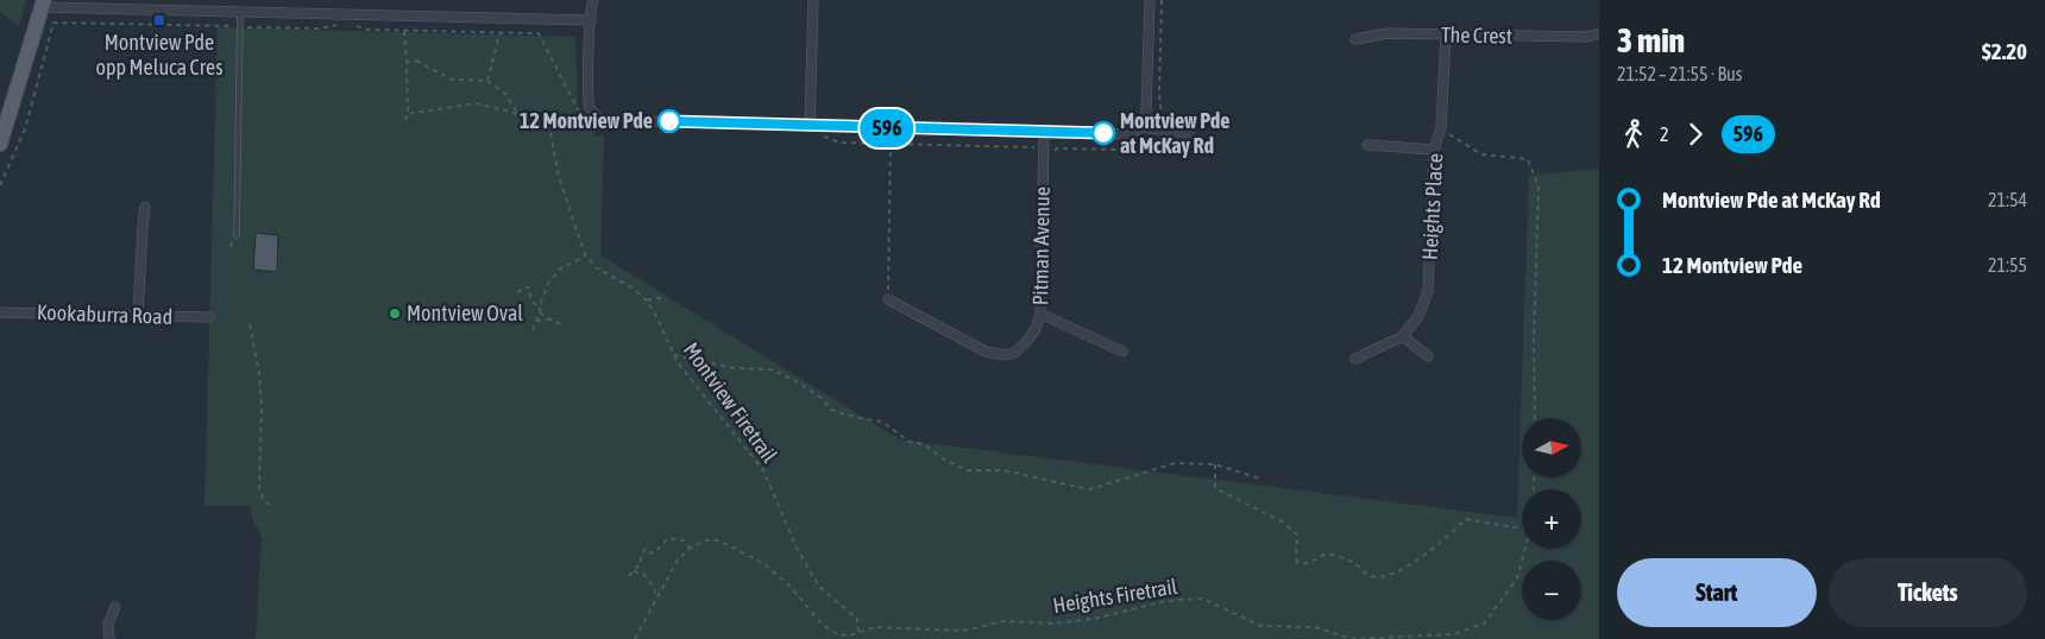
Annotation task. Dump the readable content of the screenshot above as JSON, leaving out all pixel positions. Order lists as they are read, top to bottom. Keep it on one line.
{"streets":{"street":["The Crest","Heights Place","Pitman Avenue","Kookaburra Road"],"path":["Montview Firetrail","Heights Firetrail"]},"crossings":[["The Crest","Heights Place"],["Montview Firetrail","Heights Firetrail"]],"places":{"transit":["Montview Pde opp Meluca Cres"],"other":["12 Montview Pde","Montview Pde at McKay Rd","Montview Oval"]},"lines":["bus line 596"],"north":"right","page":{"on_map":"596","heading":["3 min","21:52 – 21:55 · Bus","$2.20"],"legs":["2","596"],"list":[{"name":"Montview Pde at McKay Rd","value":"21:54"},{"name":"12 Montview Pde","value":"21:55"}],"map_buttons":["+","−"],"buttons":["Start","Tickets"]}}
